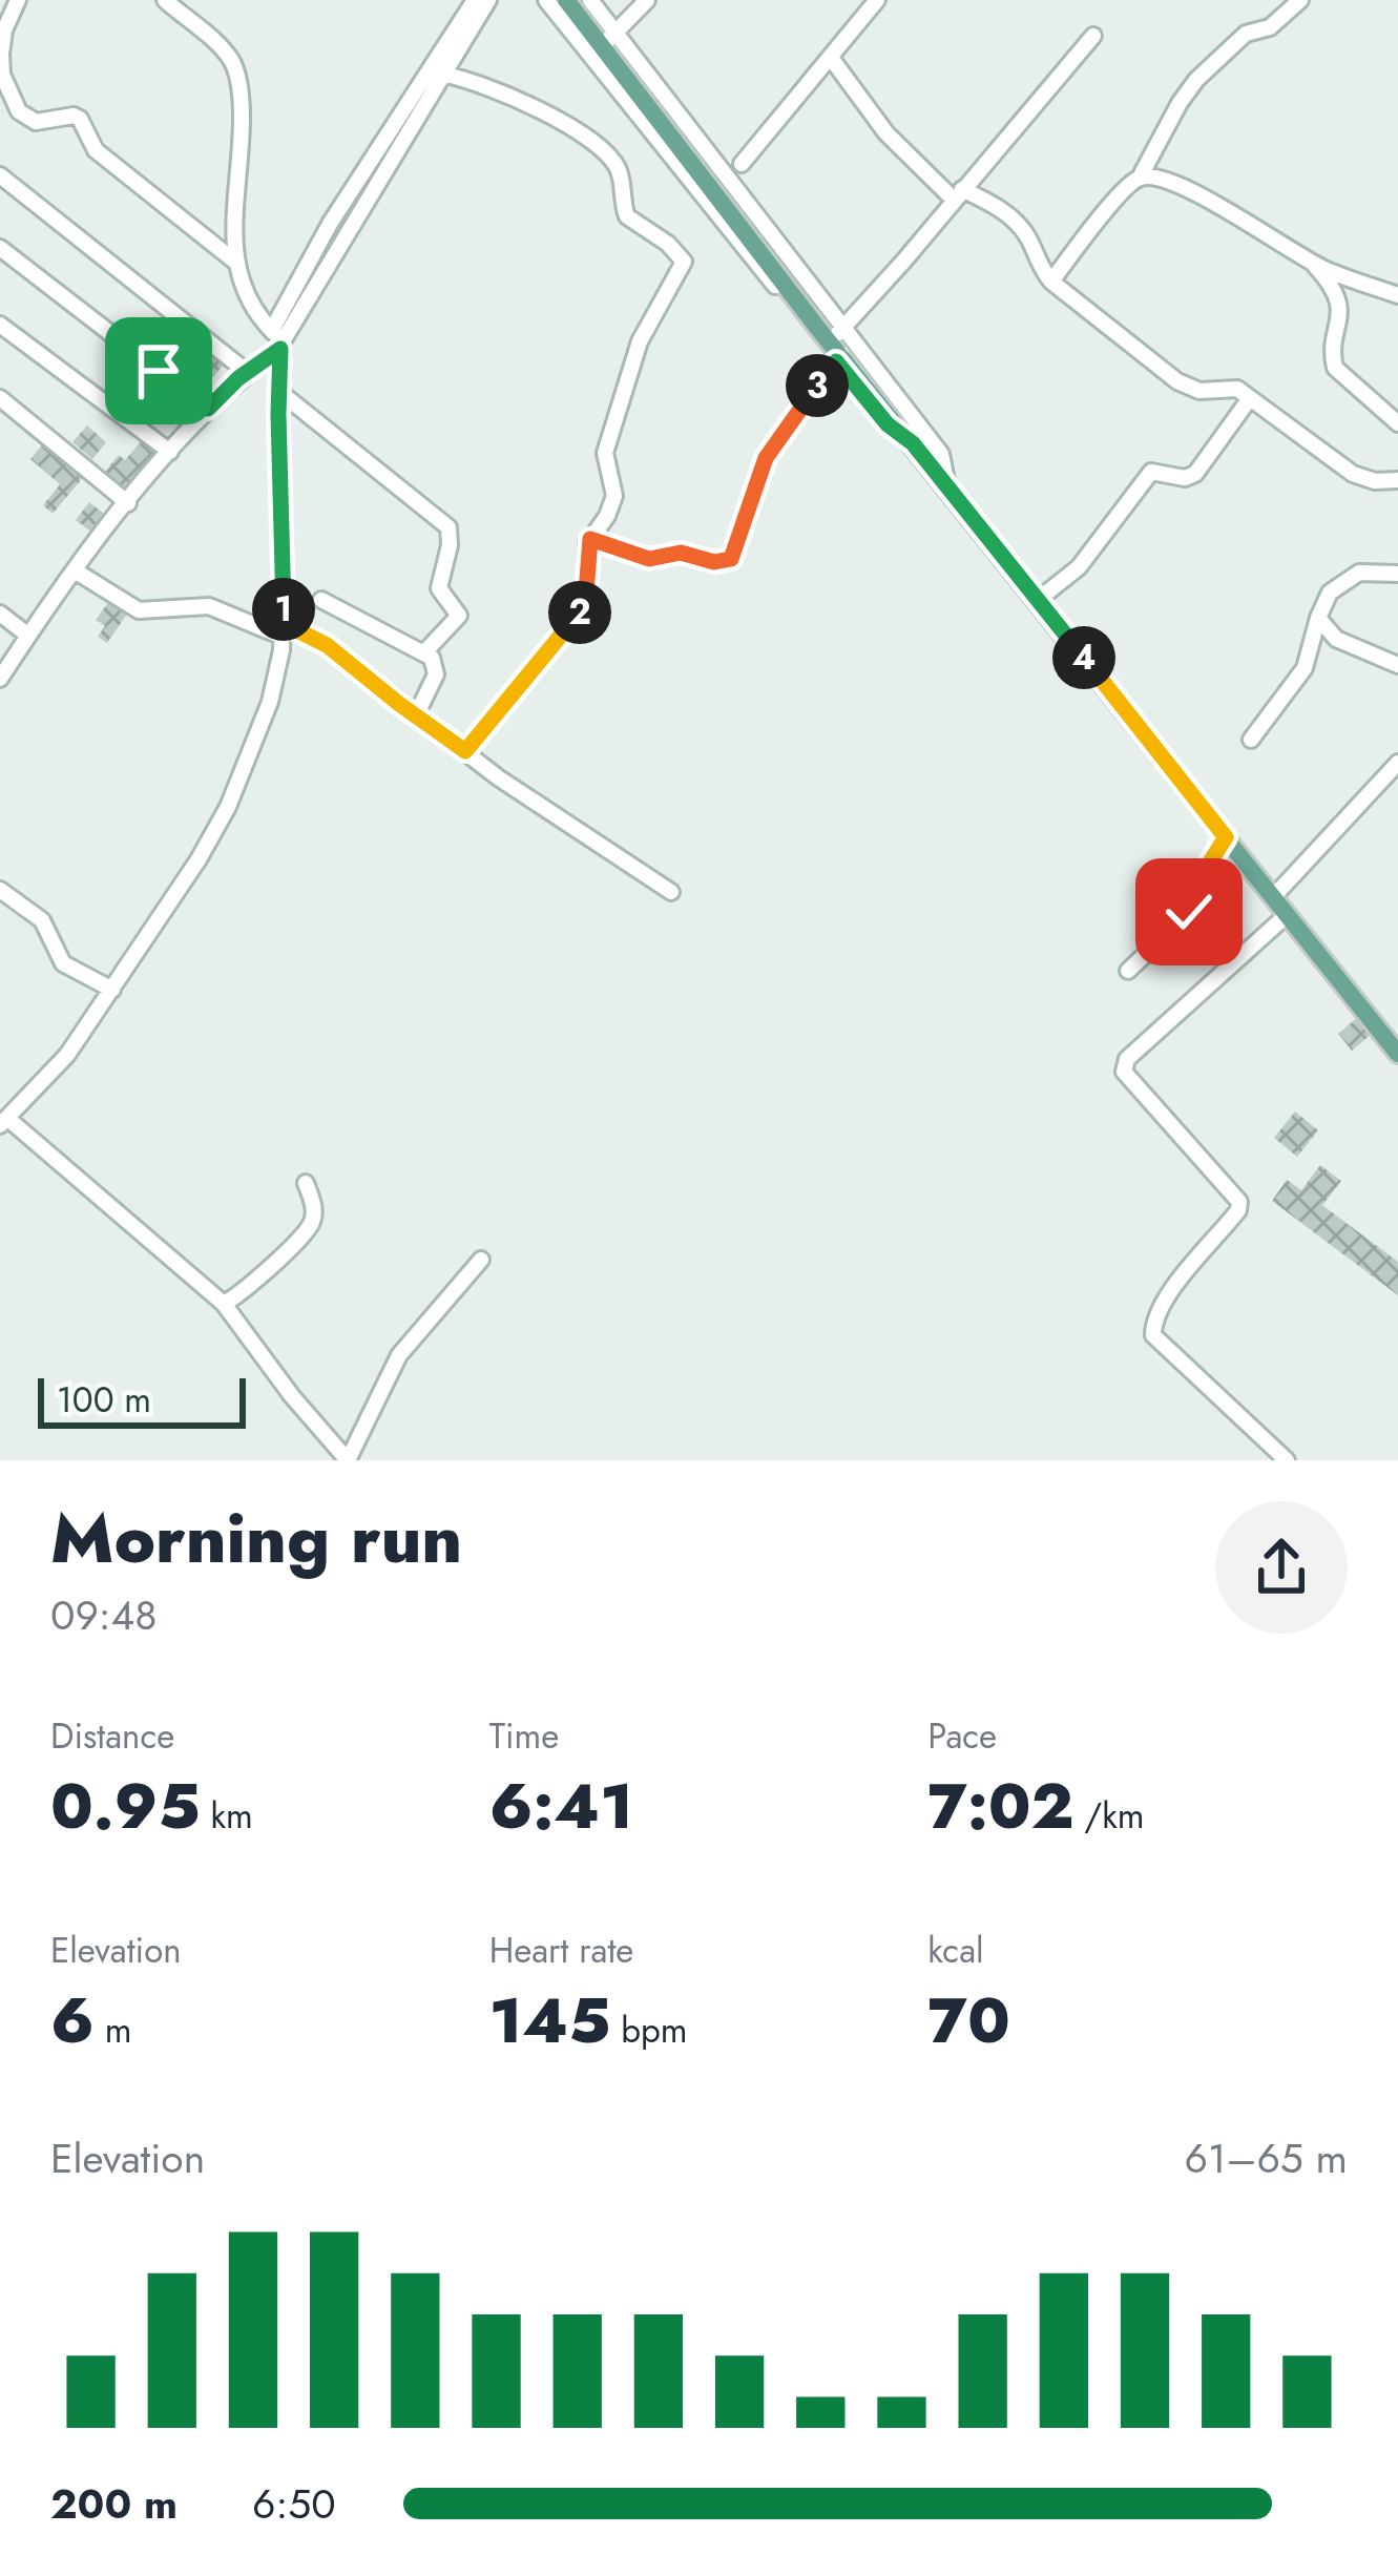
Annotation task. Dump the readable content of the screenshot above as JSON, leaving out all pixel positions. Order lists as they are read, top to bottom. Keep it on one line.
{"scale_bar":"100 m","page":{"pins":["3","1","2","4"],"scale":"100 m","heading":["Morning run","09:48"],"stats":[["Distance","0.95 km"],["Time","6:41"],["Pace","7:02 /km"],["Elevation","6 m"],["Heart rate","145 bpm"],["kcal","70"]],"chart":["Elevation","61–65 m"],"list":[{"name":"200 m","note":"6:50"}]}}
